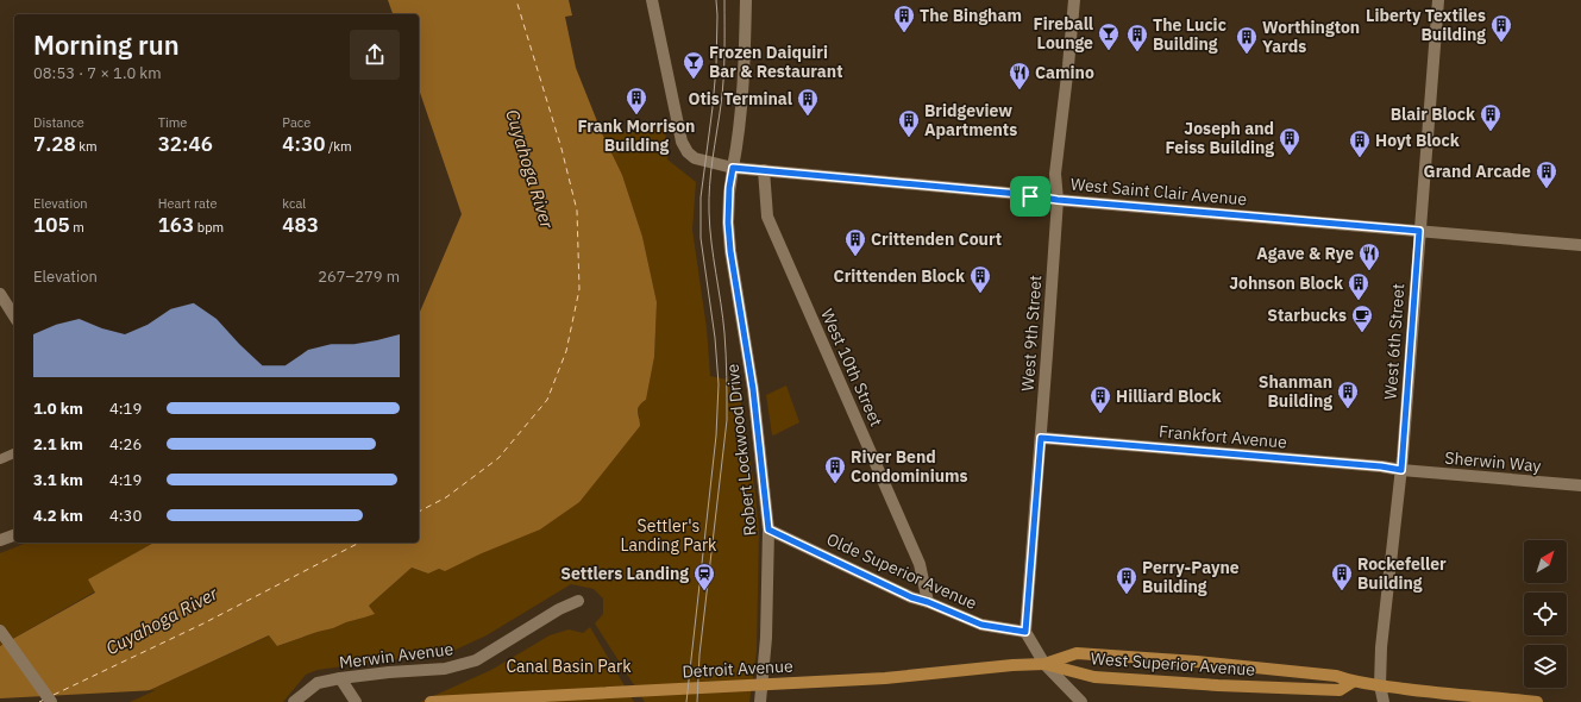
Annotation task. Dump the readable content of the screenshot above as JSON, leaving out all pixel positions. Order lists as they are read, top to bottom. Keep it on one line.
{"streets":{"main road":["West Superior Avenue","Detroit Avenue"],"street":["West Saint Clair Avenue","West 9th Street","West 6th Street","West 10th Street","Frankfort Avenue","Robert Lockwood Drive","Sherwin Way","Olde Superior Avenue","Merwin Avenue"]},"crossings":[["West Saint Clair Avenue","West 9th Street"],["West Saint Clair Avenue","West 6th Street"],["West Saint Clair Avenue","West 10th Street"],["West Saint Clair Avenue","Robert Lockwood Drive"],["West 9th Street","Frankfort Avenue"],["West 9th Street","Olde Superior Avenue"],["West 6th Street","Frankfort Avenue"],["West 6th Street","Sherwin Way"],["West 6th Street","West Superior Avenue"],["West 10th Street","Olde Superior Avenue"],["Frankfort Avenue","Sherwin Way"],["Robert Lockwood Drive","Olde Superior Avenue"],["West Superior Avenue","Detroit Avenue"]],"water":["Cuyahoga River"],"parks":["Settler's Landing Park","Canal Basin Park"],"places":{"building":["The Bingham","Liberty Textiles Building","The Lucic Building","Worthington Yards","Frank Morrison Building","Otis Terminal","Blair Block","Bridgeview Apartments","Joseph and Feiss Building","Hoyt Block","Grand Arcade","Crittenden Court","Crittenden Block","Johnson Block","Shanman Building","Hilliard Block","River Bend Condominiums","Rockefeller Building","Perry-Payne Building"],"bar":["Fireball Lounge","Frozen Daiquiri Bar & Restaurant"],"restaurant":["Camino","Agave & Rye"],"cafe":["Starbucks"],"station":["Settlers Landing"]},"north":"top right","page":{"heading":["Morning run","08:53 · 7 × 1.0 km"],"stats":[["Distance","7.28 km"],["Time","32:46"],["Pace","4:30 /km"],["Elevation","105 m"],["Heart rate","163 bpm"],["kcal","483"]],"chart":["Elevation","267–279 m"],"list":[{"name":"1.0 km","note":"4:19"},{"name":"2.1 km","note":"4:26"},{"name":"3.1 km","note":"4:19"},{"name":"4.2 km","note":"4:30"}]}}
